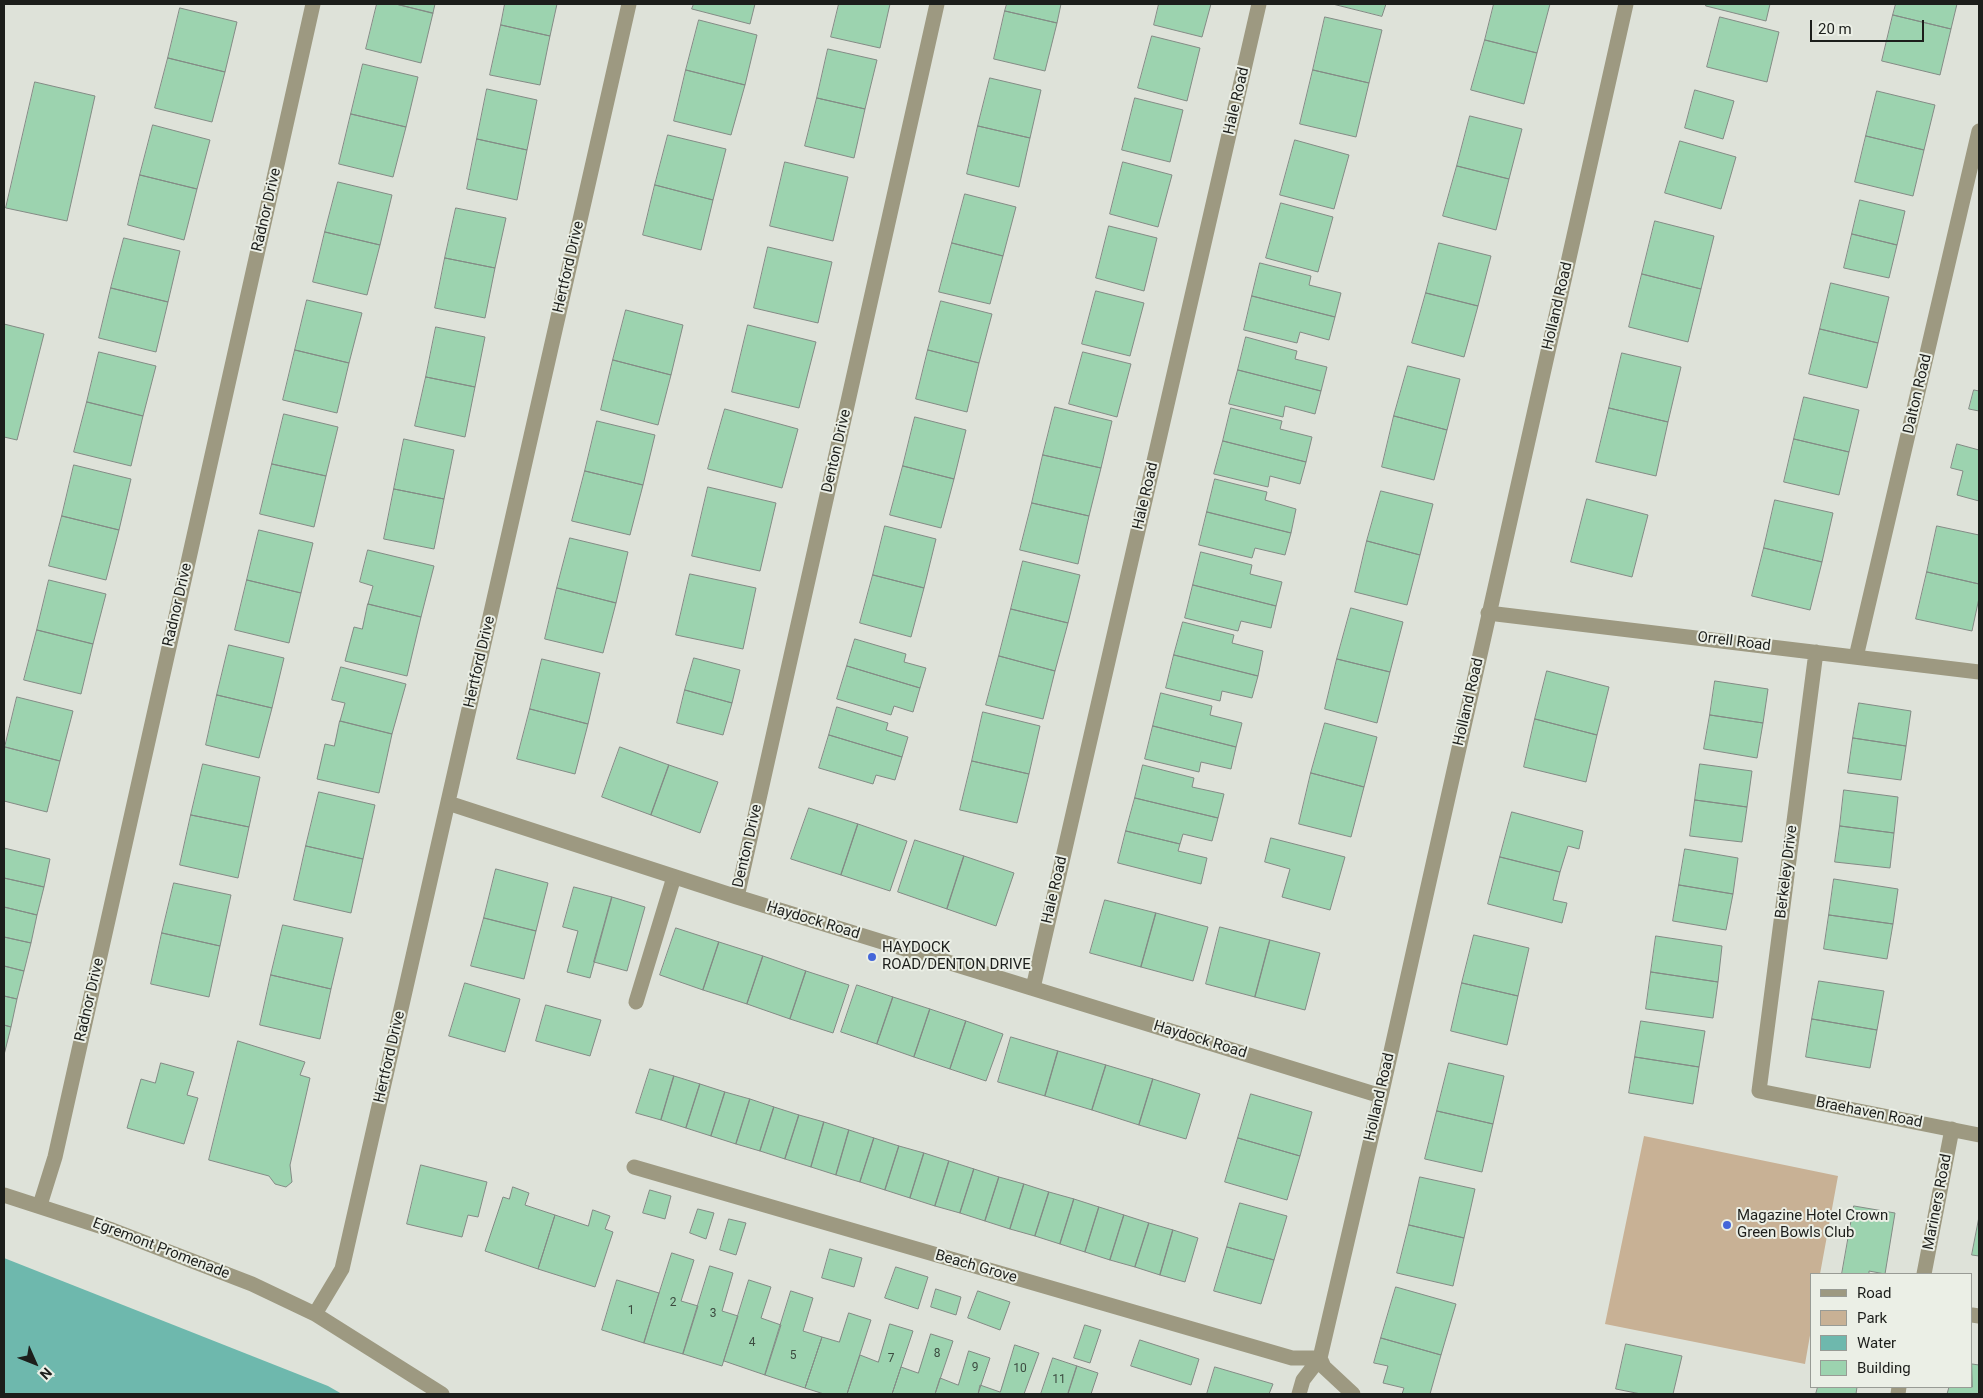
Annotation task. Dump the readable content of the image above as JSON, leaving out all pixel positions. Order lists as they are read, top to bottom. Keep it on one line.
{"streets":{"street":["Hale Road","Radnor Drive","Hertford Drive","Holland Road","Dalton Road","Denton Drive","Orrell Road","Berkeley Drive","Haydock Road","Braehaven Road","Mariners Road","Egremont Promenade","Beach Grove"]},"crossings":[["Hale Road","Haydock Road"],["Radnor Drive","Egremont Promenade"],["Hertford Drive","Haydock Road"],["Hertford Drive","Egremont Promenade"],["Holland Road","Orrell Road"],["Holland Road","Haydock Road"],["Holland Road","Beach Grove"],["Dalton Road","Orrell Road"],["Denton Drive","Haydock Road"],["Orrell Road","Berkeley Drive"],["Berkeley Drive","Braehaven Road"],["Braehaven Road","Mariners Road"]],"places":["HAYDOCK ROAD/DENTON DRIVE","Magazine Hotel Crown Green Bowls Club"],"house_numbers":["2","1","3","4","8","5","7","9","10","11"],"legend":["Road","Park","Water","Building"],"scale_bar":"20 m","north":"bottom right"}
